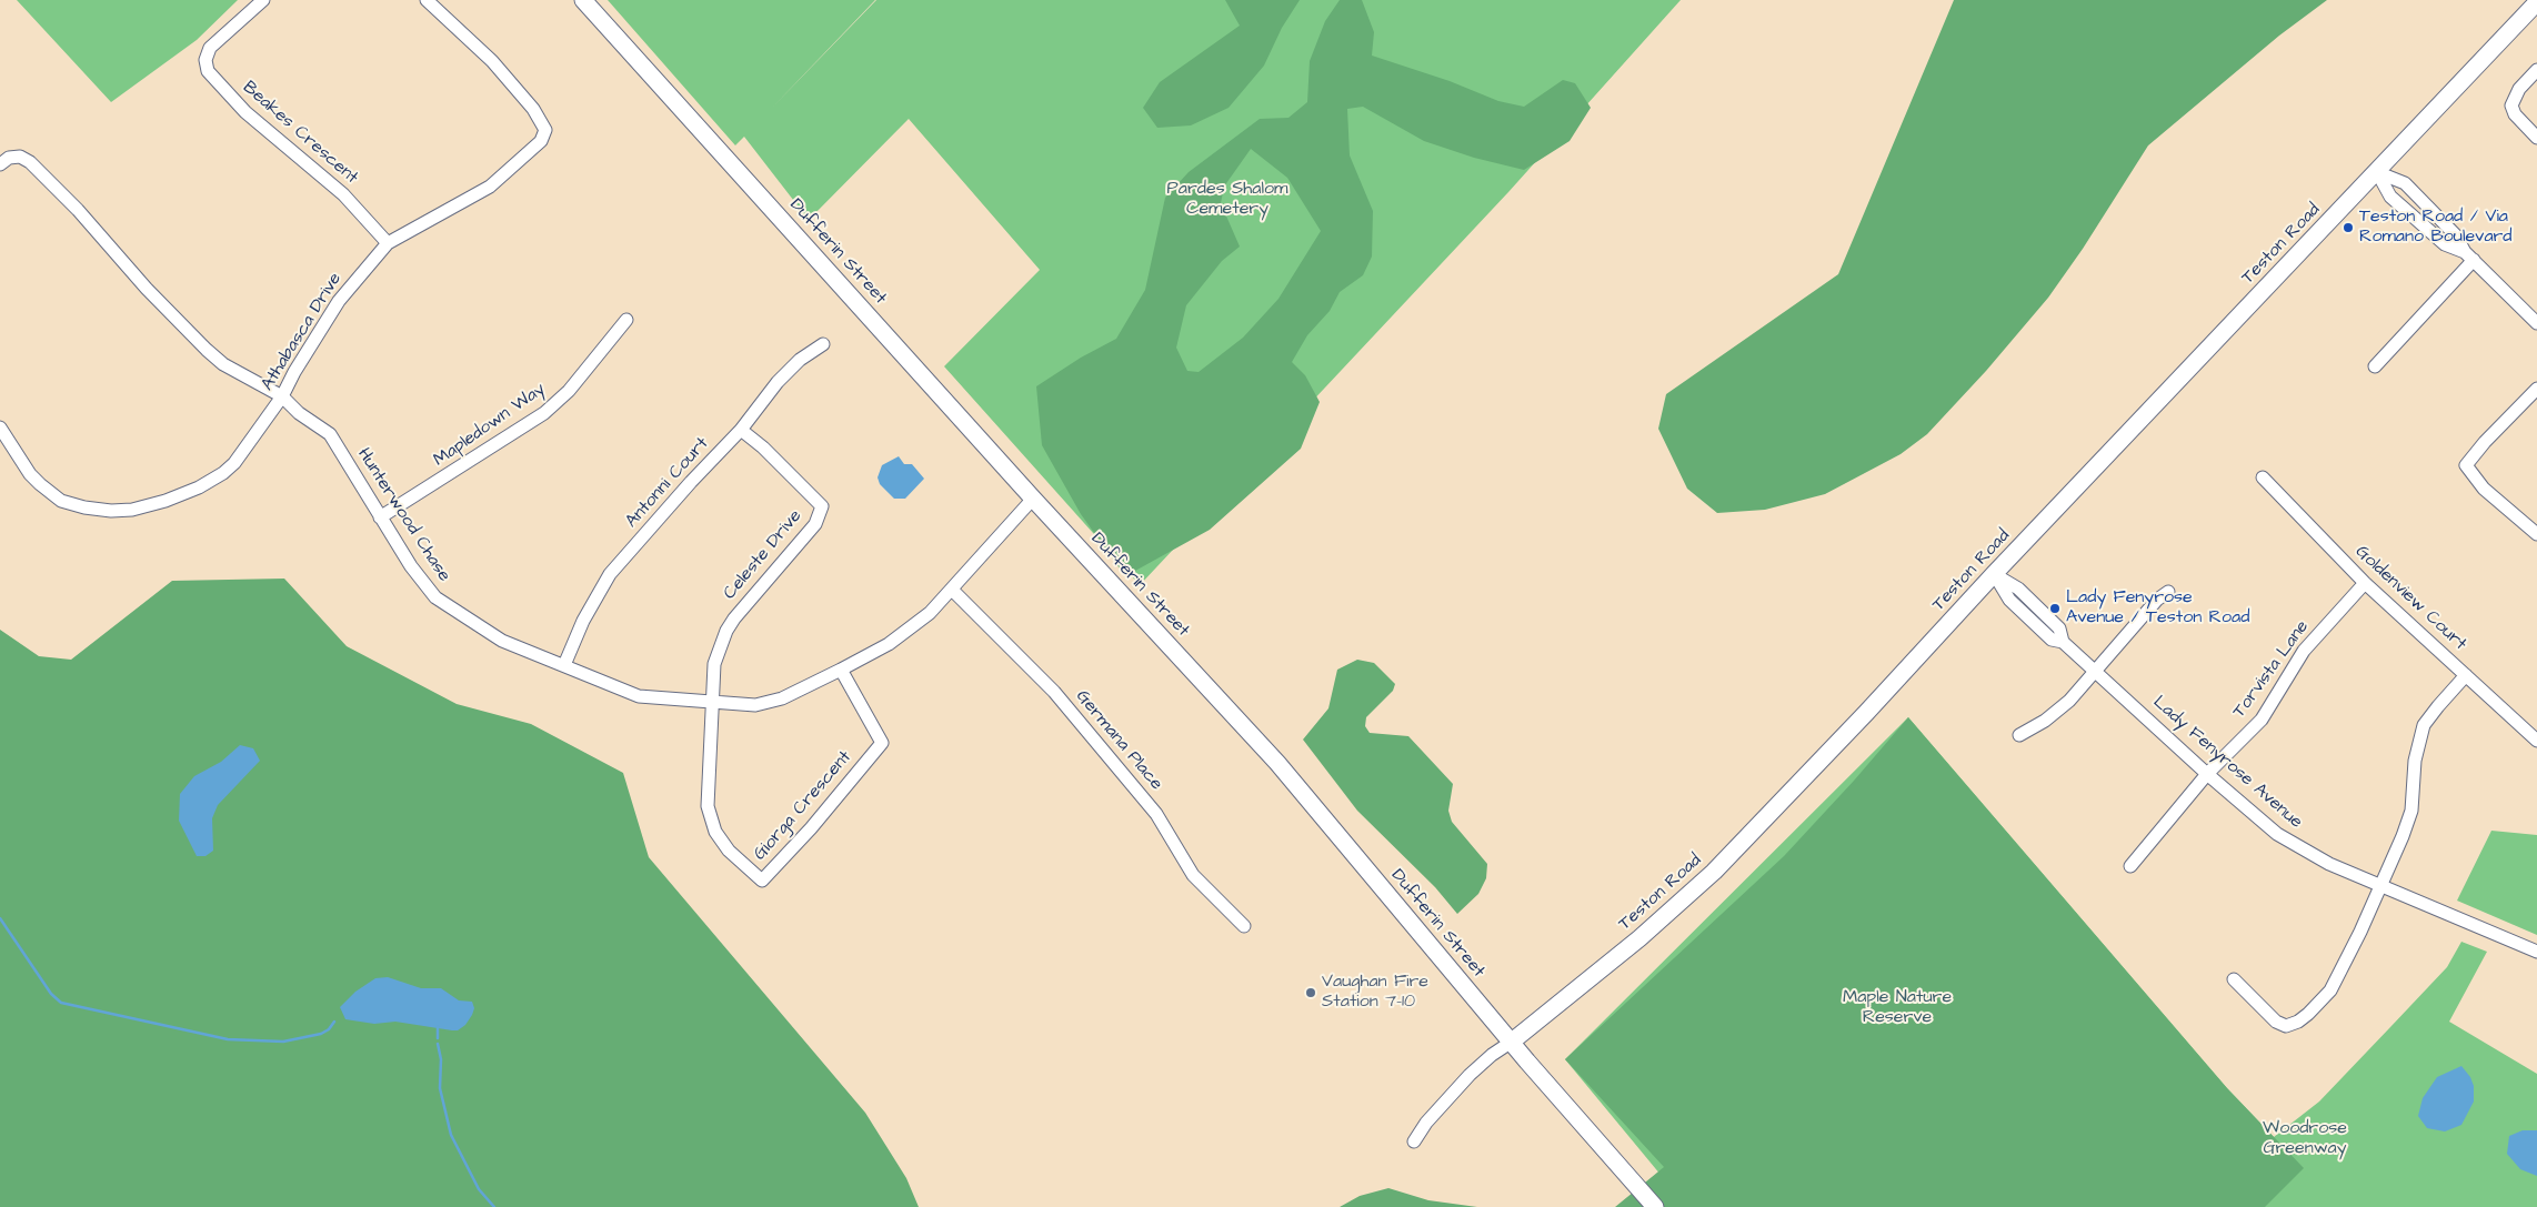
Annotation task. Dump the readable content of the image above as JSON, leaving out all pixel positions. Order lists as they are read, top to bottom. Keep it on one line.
{"streets":{"main road":["Teston Road","Dufferin Street"],"street":["Beakes Crescent","Athabasca Drive","Mapledown Way","Antonni Court","Hunterwood Chase","Celeste Drive","Goldenview Court","Torvista Lane","Germana Place","Lady Fenyrose Avenue","Giorga Crescent"]},"crossings":[["Beakes Crescent","Athabasca Drive"],["Teston Road","Dufferin Street"],["Teston Road","Lady Fenyrose Avenue"],["Dufferin Street","Hunterwood Chase"],["Athabasca Drive","Hunterwood Chase"],["Mapledown Way","Hunterwood Chase"],["Antonni Court","Hunterwood Chase"],["Antonni Court","Celeste Drive"],["Hunterwood Chase","Celeste Drive"],["Hunterwood Chase","Germana Place"],["Hunterwood Chase","Giorga Crescent"],["Celeste Drive","Giorga Crescent"],["Goldenview Court","Torvista Lane"],["Torvista Lane","Lady Fenyrose Avenue"]],"parks":["Pardes Shalom Cemetery","Maple Nature Reserve","Woodrose Greenway"],"places":["Teston Road / Via Romano Boulevard","Lady Fenyrose Avenue / Teston Road","Vaughan Fire Station 7-10"]}
